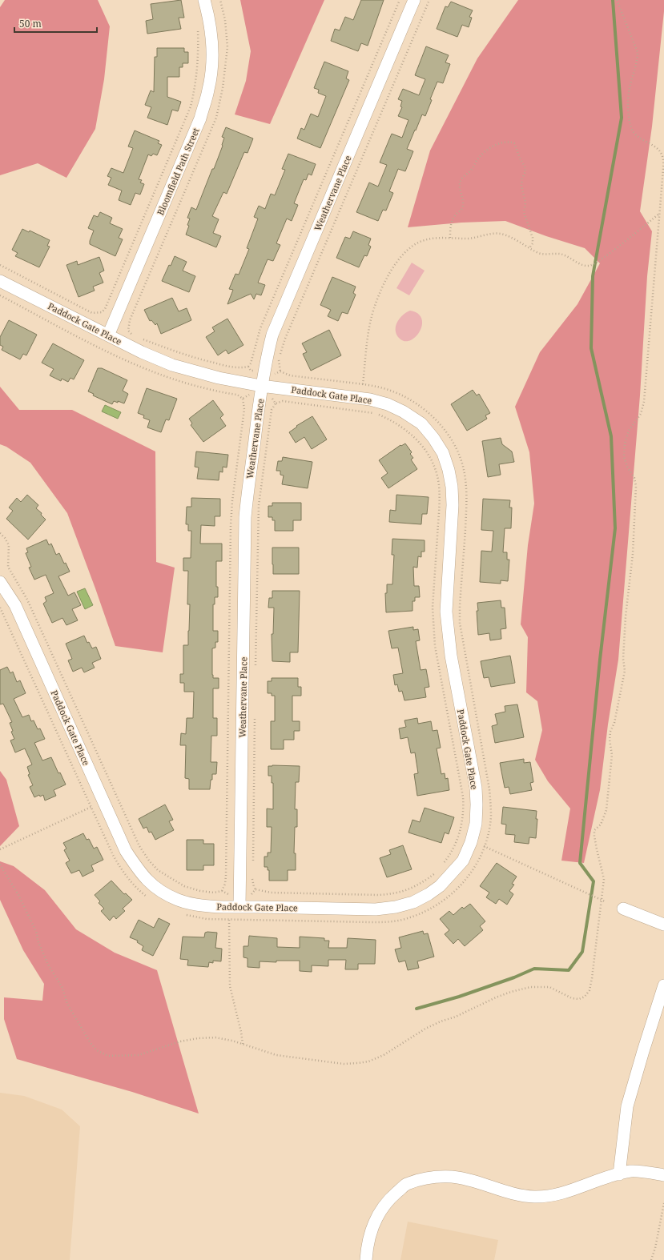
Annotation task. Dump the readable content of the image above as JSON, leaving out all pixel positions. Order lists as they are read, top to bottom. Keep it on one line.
{"streets":{"street":["Bloomfield Path Street","Weathervane Place","Paddock Gate Place"]},"crossings":[["Bloomfield Path Street","Paddock Gate Place"],["Weathervane Place","Paddock Gate Place"]],"scale_bar":"50 m"}
